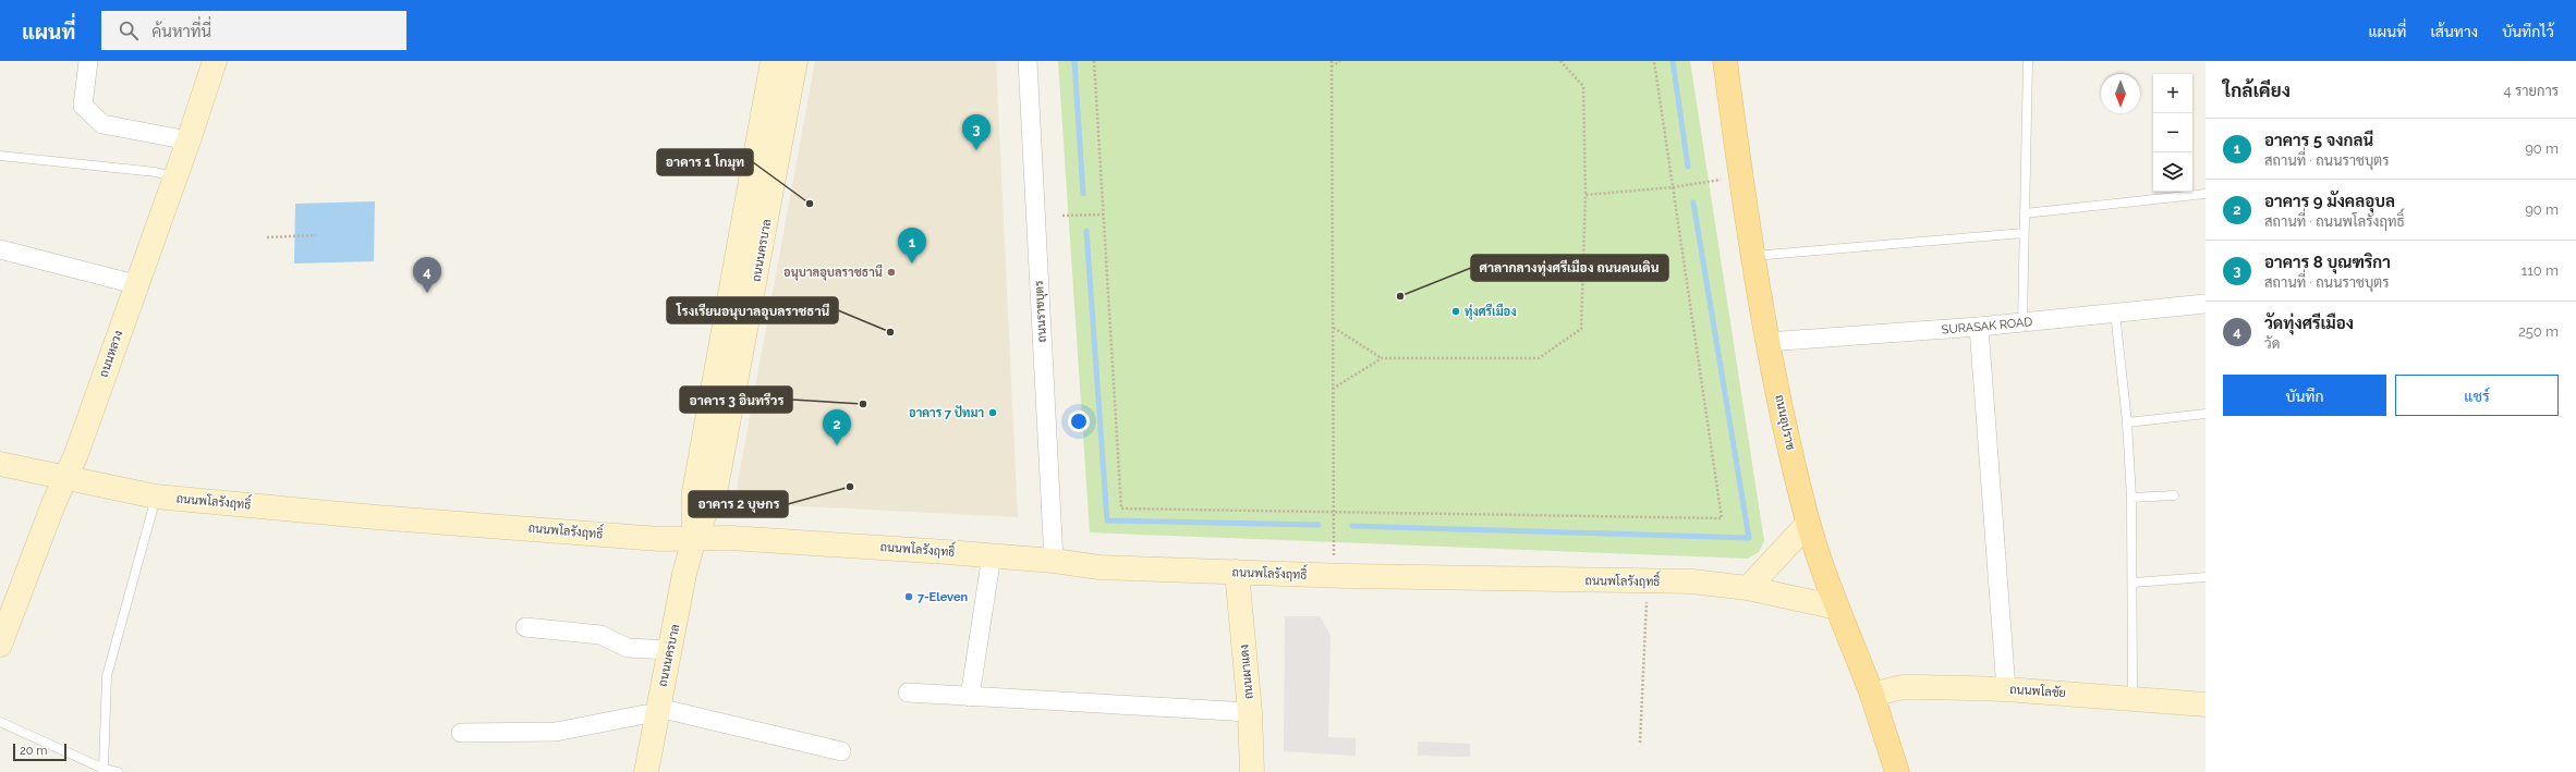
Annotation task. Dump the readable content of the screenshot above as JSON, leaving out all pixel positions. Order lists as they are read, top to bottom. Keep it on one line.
{"streets":{"main road":["ถนนอุปราช"],"street":["ถนนนครบาล","ถนนราชบุตร","SURASAK ROAD","ถนนหลวง","ถนนพโลรังฤทธิ์","ถนนผาแดง","ถนนพโลชัย"]},"crossings":[["ถนนนครบาล","ถนนพโลรังฤทธิ์"],["ถนนราชบุตร","ถนนพโลรังฤทธิ์"],["SURASAK ROAD","ถนนอุปราช"],["ถนนหลวง","ถนนพโลรังฤทธิ์"],["ถนนอุปราช","ถนนพโลรังฤทธิ์"],["ถนนอุปราช","ถนนพโลชัย"],["ถนนพโลรังฤทธิ์","ถนนผาแดง"]],"places":["อาคาร 1 โกมุท","อนุบาลอุบลราชธานี","ศาลากลางทุ่งศรีเมือง ถนนคนเดิน","ทุ่งศรีเมือง","โรงเรียนอนุบาลอุบลราชธานี","อาคาร 3 อินทรีวร","อาคาร 7 ปัทมา","อาคาร 2 บุษกร","7-Eleven"],"scale_bar":"20 m","north":"bottom","page":{"header":"แผนที่","search":"ค้นหาที่นี่","nav":["แผนที่","เส้นทาง","บันทึกไว้"],"heading":["ใกล้เคียง","4 รายการ"],"map_buttons":["+","−"],"pins":["3","1","4","2"],"list":[{"mark":"1","name":"อาคาร 5 จงกลนี","note":"สถานที่ · ถนนราชบุตร","value":"90 m"},{"mark":"2","name":"อาคาร 9 มังคลอุบล","note":"สถานที่ · ถนนพโลรังฤทธิ์","value":"90 m"},{"mark":"3","name":"อาคาร 8 บุณฑริกา","note":"สถานที่ · ถนนราชบุตร","value":"110 m"},{"mark":"4","name":"วัดทุ่งศรีเมือง","note":"วัด","value":"250 m"}],"buttons":["บันทึก","แชร์"],"scale":"20 m"}}
